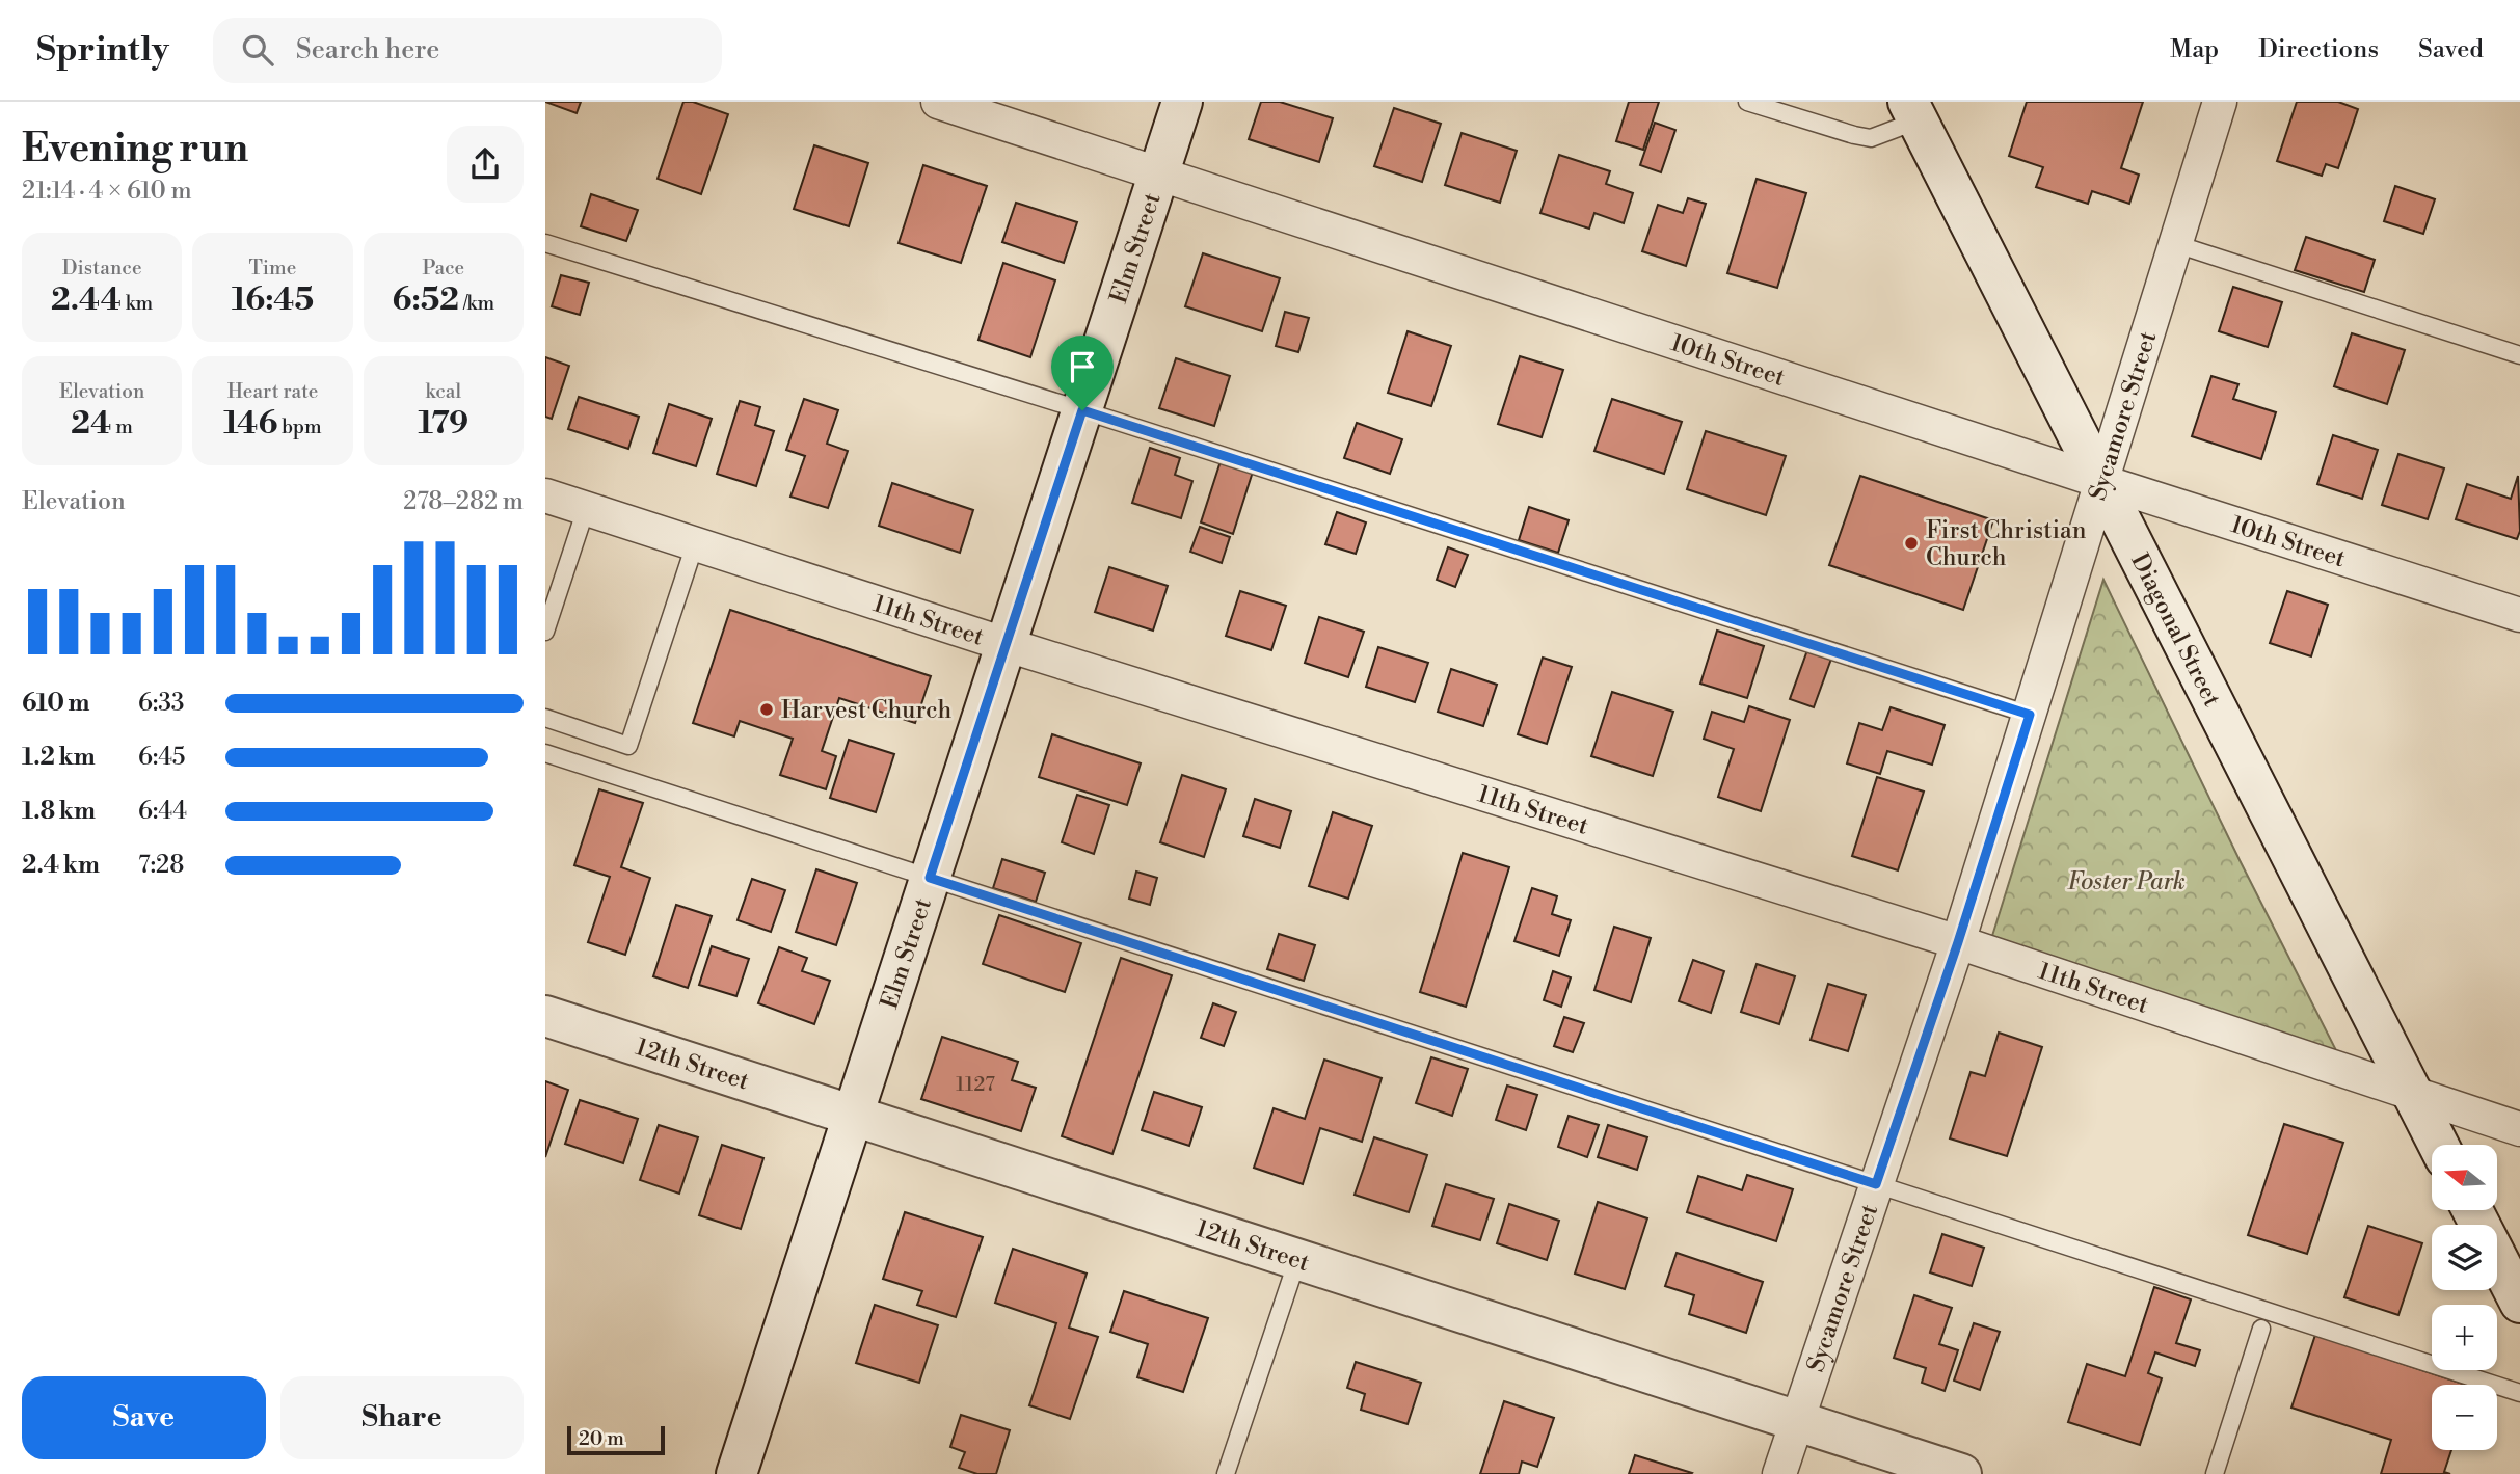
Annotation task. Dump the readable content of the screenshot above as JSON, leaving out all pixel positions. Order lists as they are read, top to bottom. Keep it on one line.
{"streets":{"main road":["Elm Street","Diagonal Street","12th Street"],"street":["10th Street","Sycamore Street","11th Street"]},"crossings":[["Elm Street","10th Street"],["Elm Street","11th Street"],["Elm Street","12th Street"],["10th Street","Sycamore Street"],["10th Street","Diagonal Street"],["Sycamore Street","11th Street"],["Sycamore Street","Diagonal Street"],["Sycamore Street","12th Street"],["11th Street","Diagonal Street"]],"parks":["Foster Park"],"places":["First Christian Church","Harvest Church"],"house_numbers":["1127"],"scale_bar":"20 m","north":"left","page":{"header":"Sprintly","search":"Search here","nav":["Map","Directions","Saved"],"heading":["Evening run","21:14 · 4 × 610 m"],"stats":[["Distance","2.44 km"],["Time","16:45"],["Pace","6:52 /km"],["Elevation","24 m"],["Heart rate","146 bpm"],["kcal","179"]],"chart":["Elevation","278–282 m"],"list":[{"name":"610 m","note":"6:33"},{"name":"1.2 km","note":"6:45"},{"name":"1.8 km","note":"6:44"},{"name":"2.4 km","note":"7:28"}],"map_buttons":["+","−"],"buttons":["Save","Share"],"scale":"20 m"}}
